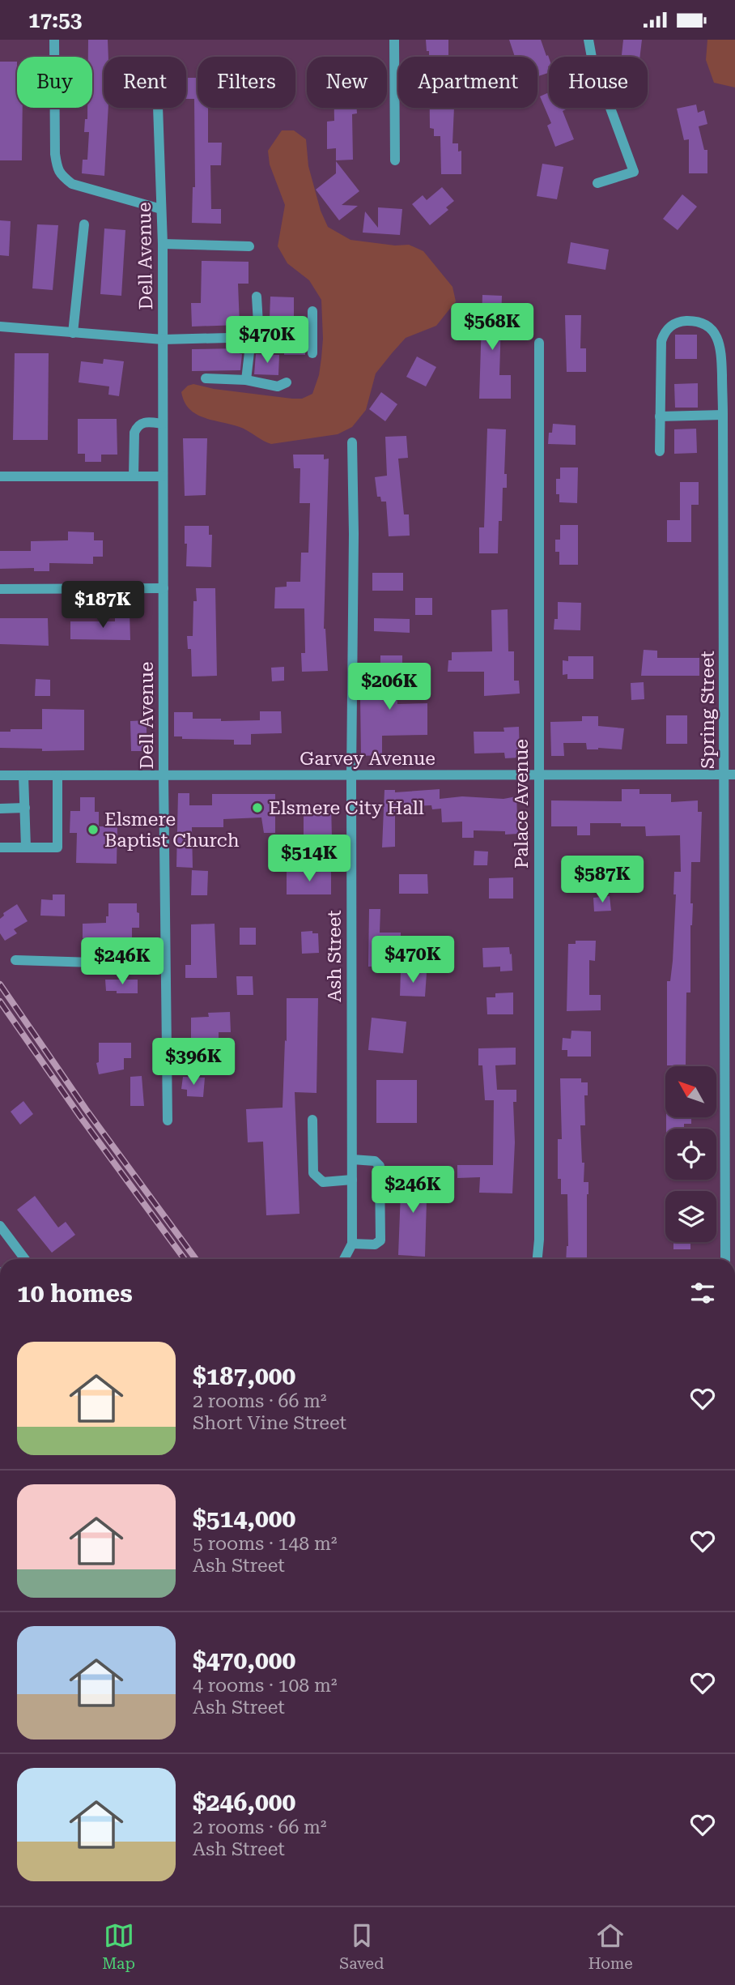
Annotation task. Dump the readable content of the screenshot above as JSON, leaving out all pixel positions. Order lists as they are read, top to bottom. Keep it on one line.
{"streets":{"street":["Dell Avenue","Spring Street","Garvey Avenue","Palace Avenue","Ash Street"]},"crossings":[["Dell Avenue","Garvey Avenue"],["Spring Street","Garvey Avenue"],["Garvey Avenue","Palace Avenue"],["Garvey Avenue","Ash Street"]],"places":["Elsmere City Hall","Elsmere Baptist Church"],"north":"top left","page":{"status":"17:53","chip":["Buy","Rent","Filters","New","Apartment","House"],"price":["$568K","$470K","$187K","$206K","$514K","$587K","$470K","$246K","$396K","$246K"],"heading":"10 homes","list":[{"name":"$187,000","note":"2 rooms · 66 m² · Short Vine Street"},{"name":"$514,000","note":"5 rooms · 148 m² · Ash Street"},{"name":"$470,000","note":"4 rooms · 108 m² · Ash Street"},{"name":"$246,000","note":"2 rooms · 66 m² · Ash Street"}],"tabs":["Map","Saved","Home"]}}
